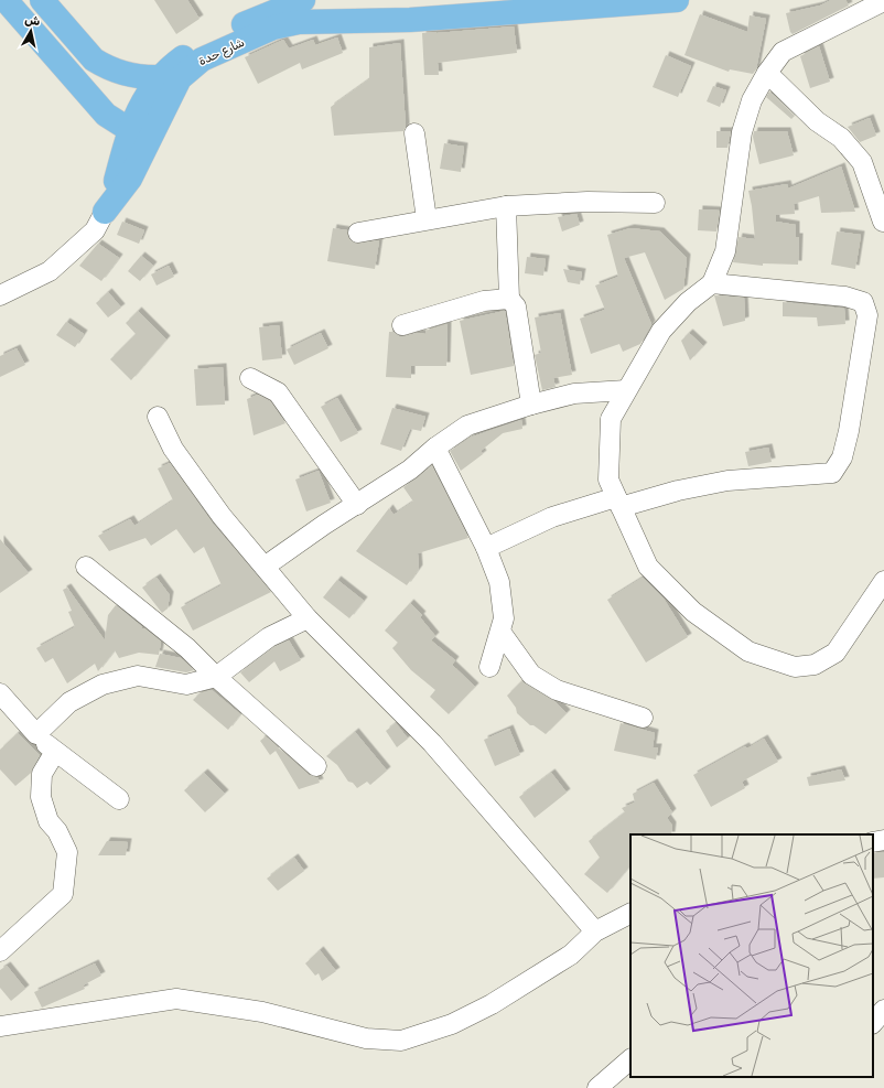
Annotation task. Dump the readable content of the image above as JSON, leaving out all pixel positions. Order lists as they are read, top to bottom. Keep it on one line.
{"streets":{"main road":["شارع حدة"]},"north":"top"}
